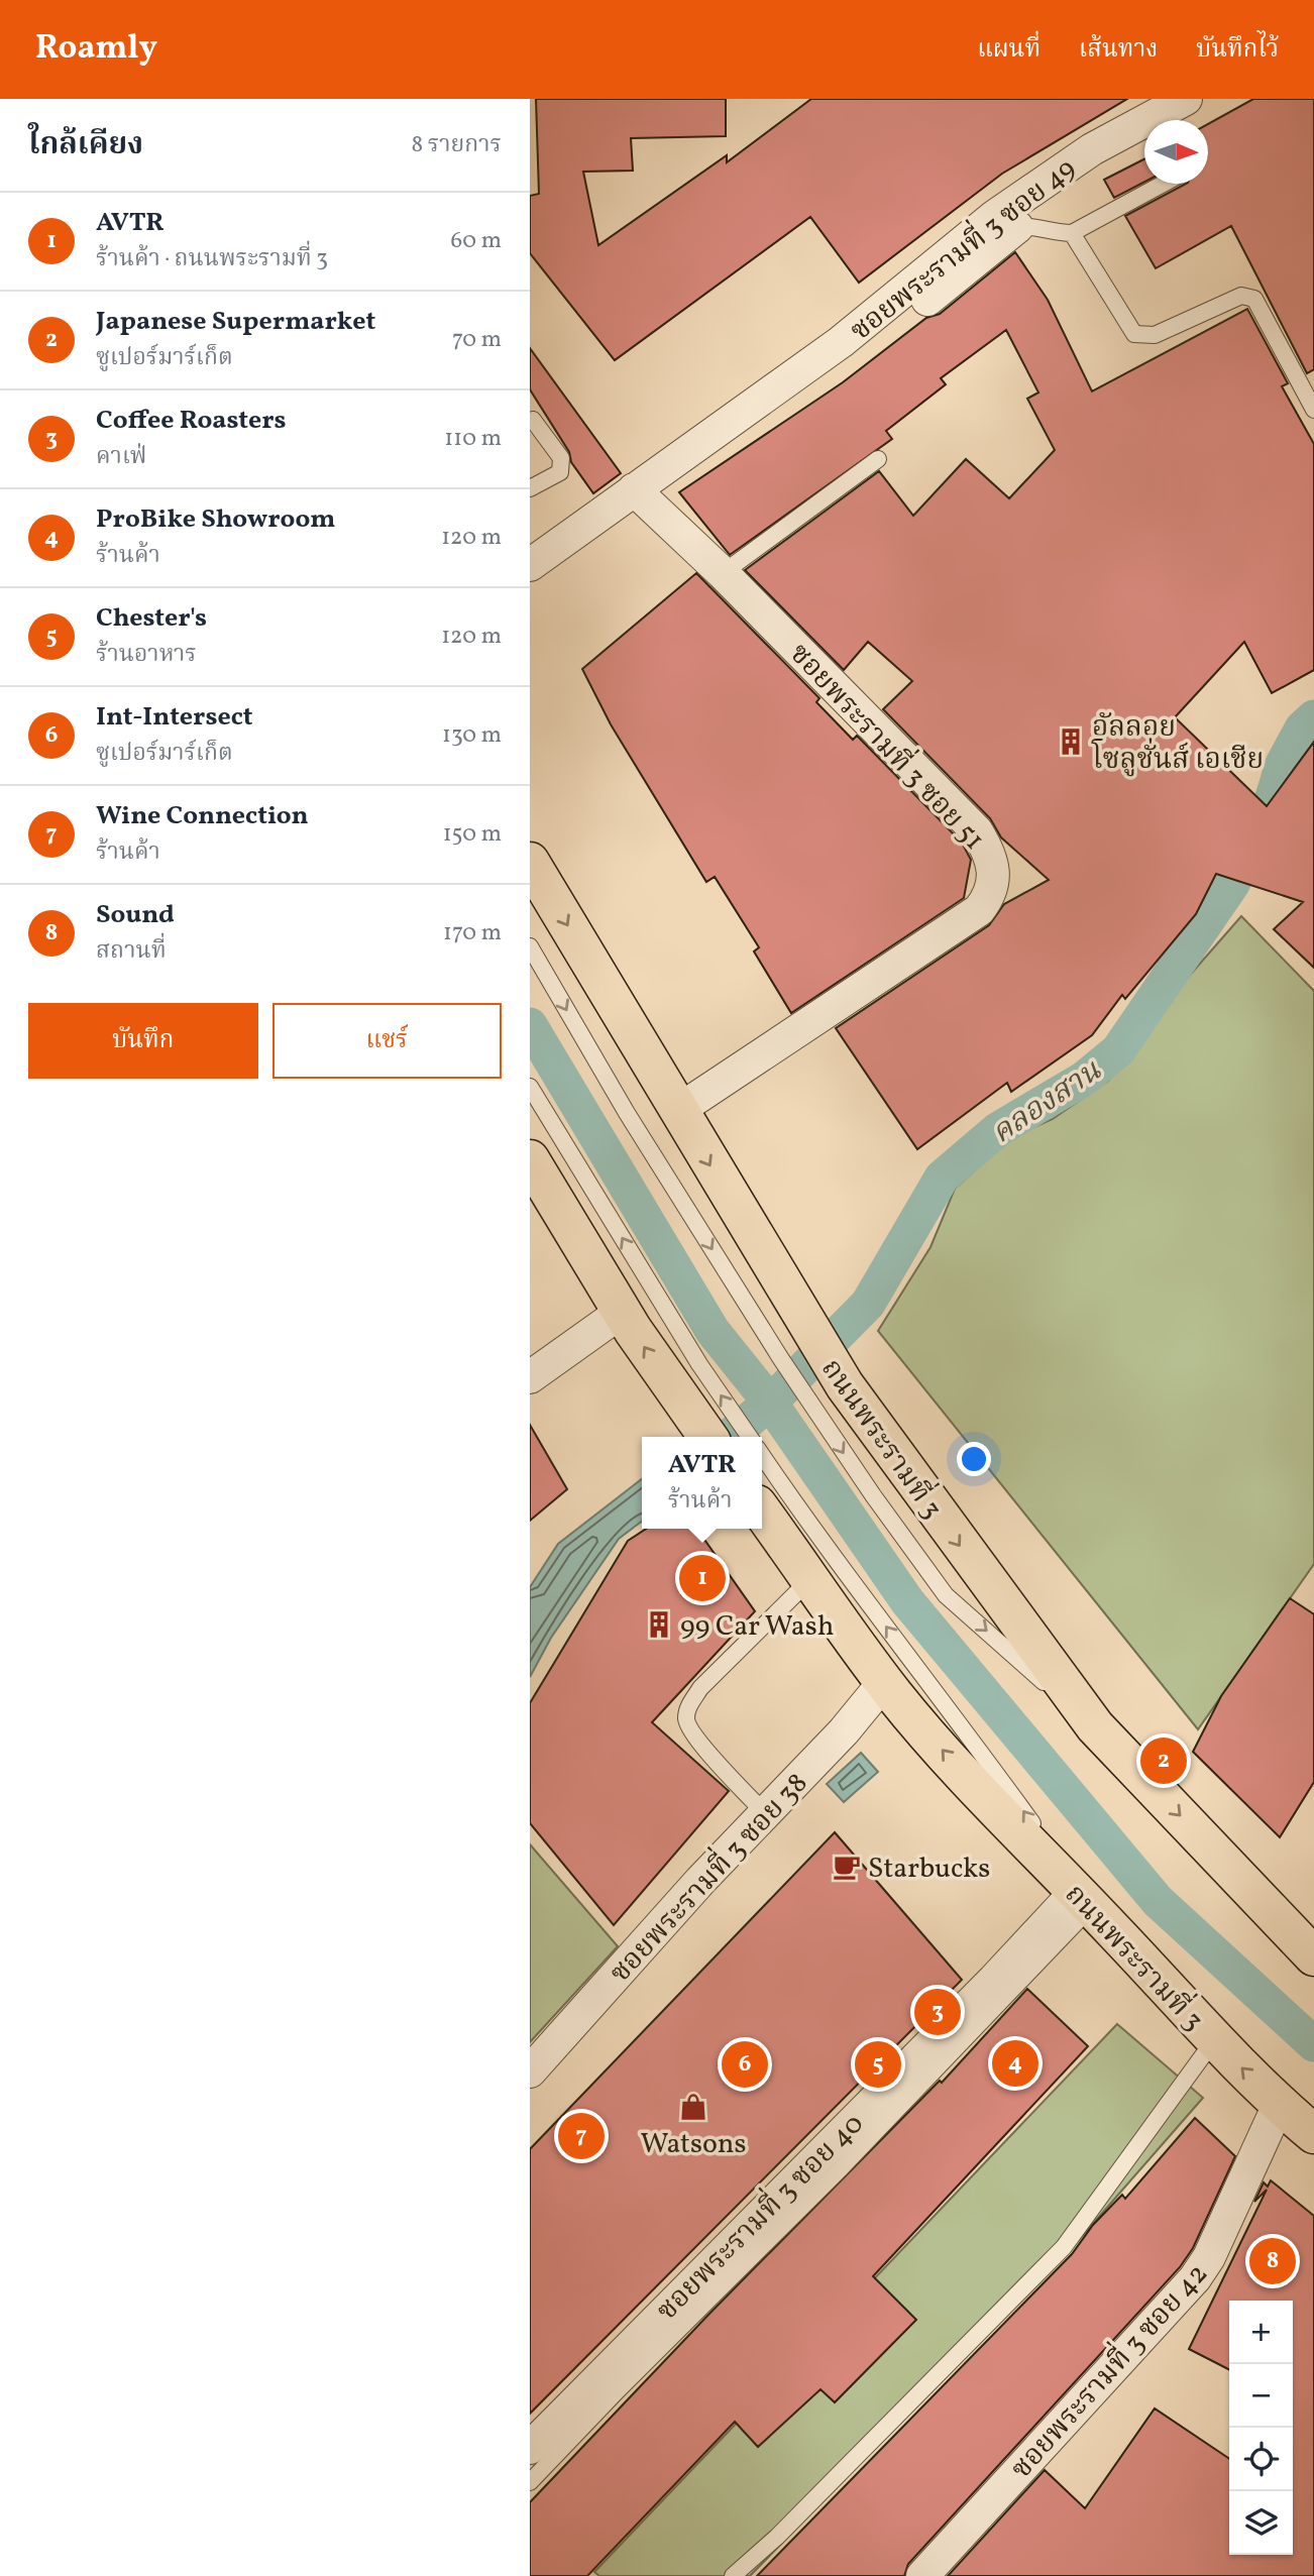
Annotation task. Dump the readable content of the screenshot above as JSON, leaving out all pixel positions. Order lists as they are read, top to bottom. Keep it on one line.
{"streets":{"main road":["ถนนพระรามที่ 3"],"street":["ซอยพระรามที่ 3 ซอย 49","ซอยพระรามที่ 3 ซอย 51","ซอยพระรามที่ 3 ซอย 38","ซอยพระรามที่ 3 ซอย 40","ซอยพระรามที่ 3 ซอย 42"]},"crossings":[["ซอยพระรามที่ 3 ซอย 49","ซอยพระรามที่ 3 ซอย 51"],["ซอยพระรามที่ 3 ซอย 51","ถนนพระรามที่ 3"],["ถนนพระรามที่ 3","ซอยพระรามที่ 3 ซอย 38"],["ถนนพระรามที่ 3","ซอยพระรามที่ 3 ซอย 40"],["ถนนพระรามที่ 3","ซอยพระรามที่ 3 ซอย 42"]],"water":["คลองสาน"],"places":{"building":["อัลลอย โซลูชั่นส์ เอเชีย","99 Car Wash"],"cafe":["Starbucks"],"shop":["Watsons"]},"north":"right","page":{"header":"Roamly","nav":["แผนที่","เส้นทาง","บันทึกไว้"],"heading":["ใกล้เคียง","8 รายการ"],"list":[{"mark":"1","name":"AVTR","note":"ร้านค้า · ถนนพระรามที่ 3","value":"60 m"},{"mark":"2","name":"Japanese Supermarket","note":"ซูเปอร์มาร์เก็ต","value":"70 m"},{"mark":"3","name":"Coffee Roasters","note":"คาเฟ่","value":"110 m"},{"mark":"4","name":"ProBike Showroom","note":"ร้านค้า","value":"120 m"},{"mark":"5","name":"Chester's","note":"ร้านอาหาร","value":"120 m"},{"mark":"6","name":"Int-Intersect","note":"ซูเปอร์มาร์เก็ต","value":"130 m"},{"mark":"7","name":"Wine Connection","note":"ร้านค้า","value":"150 m"},{"mark":"8","name":"Sound","note":"สถานที่","value":"170 m"}],"buttons":["บันทึก","แชร์"],"popup":["AVTR","ร้านค้า"],"pins":["1","2","3","4","5","6","7","8"],"map_buttons":["+","−"]}}
